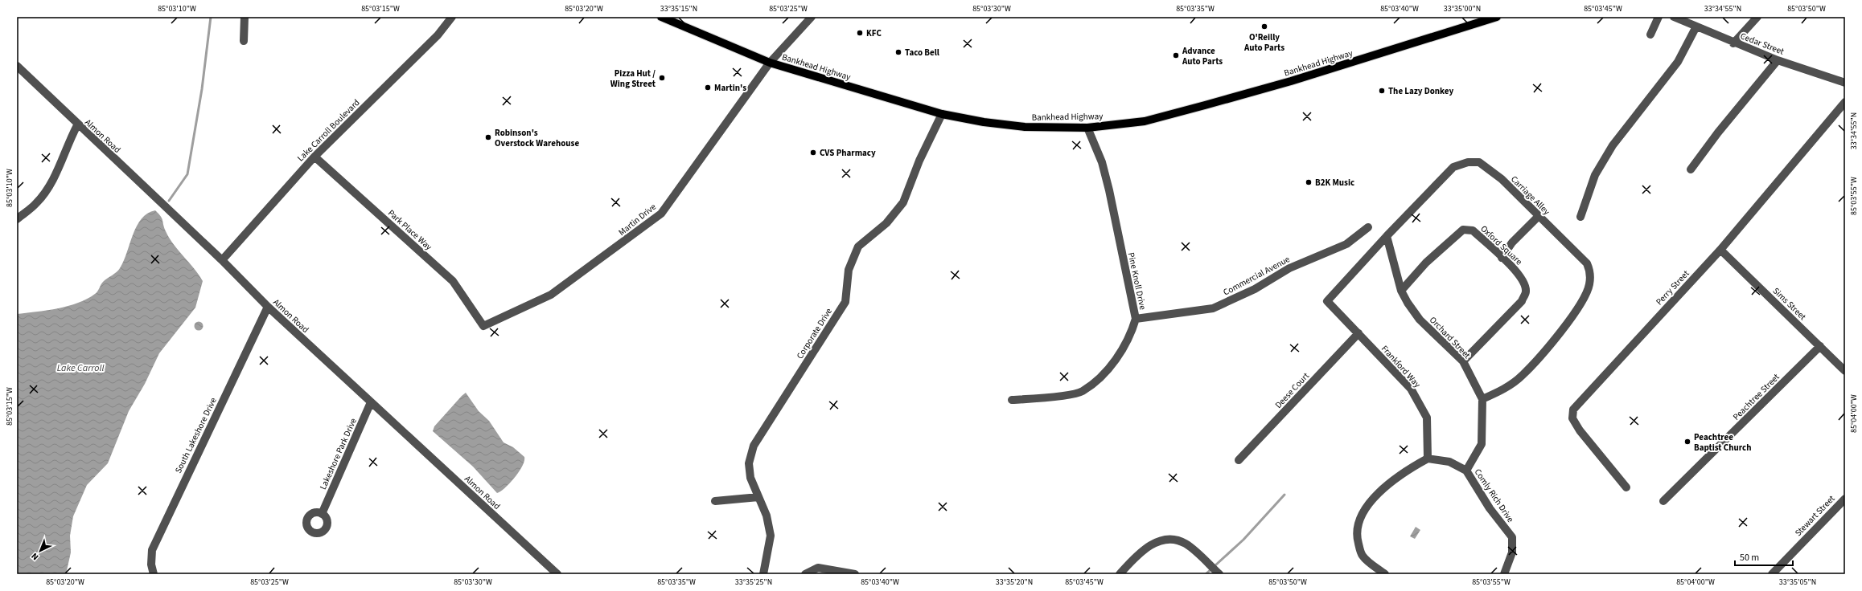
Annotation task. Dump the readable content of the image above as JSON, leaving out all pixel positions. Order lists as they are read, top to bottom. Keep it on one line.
{"streets":{"main road":["Bankhead Highway"],"street":["Cedar Street","Lake Carroll Boulevard","Almon Road","Carriage Alley","Martin Drive","Park Place Way","Oxford Square","Commercial Avenue","Pine Knoll Drive","Perry Street","Sims Street","Corporate Drive","Orchard Street","Frankford Way","Deese Court","Peachtree Street","South Lakeshore Drive","Lakeshore Park Drive","Comly Rich Drive","Stewart Street"]},"crossings":[["Bankhead Highway","Martin Drive"],["Bankhead Highway","Pine Knoll Drive"],["Bankhead Highway","Corporate Drive"],["Lake Carroll Boulevard","Almon Road"],["Lake Carroll Boulevard","Park Place Way"],["Almon Road","South Lakeshore Drive"],["Almon Road","Lakeshore Park Drive"],["Carriage Alley","Orchard Street"],["Carriage Alley","Frankford Way"],["Martin Drive","Park Place Way"],["Oxford Square","Orchard Street"],["Commercial Avenue","Pine Knoll Drive"],["Perry Street","Sims Street"],["Sims Street","Peachtree Street"],["Orchard Street","Comly Rich Drive"],["Frankford Way","Deese Court"],["Frankford Way","Comly Rich Drive"]],"water":["Lake Carroll"],"places":["O'Reilly Auto Parts","KFC","Taco Bell","Advance Auto Parts","Pizza Hut / Wing Street","Martin's","The Lazy Donkey","Robinson's Overstock Warehouse","CVS Pharmacy","B2K Music","Peachtree Baptist Church"],"scale_bar":"50 m","north":"bottom left","coordinates":["85°03'10\"W","85°03'15\"W","85°03'20\"W","33°35'15\"N","85°03'25\"W","85°03'30\"W","85°03'35\"W","85°03'40\"W","33°35'00\"N","85°03'45\"W","33°34'55\"N","85°03'50\"W","85°03'55\"W","85°04'00\"W","33°35'25\"N","33°35'20\"N","33°35'05\"N"]}
